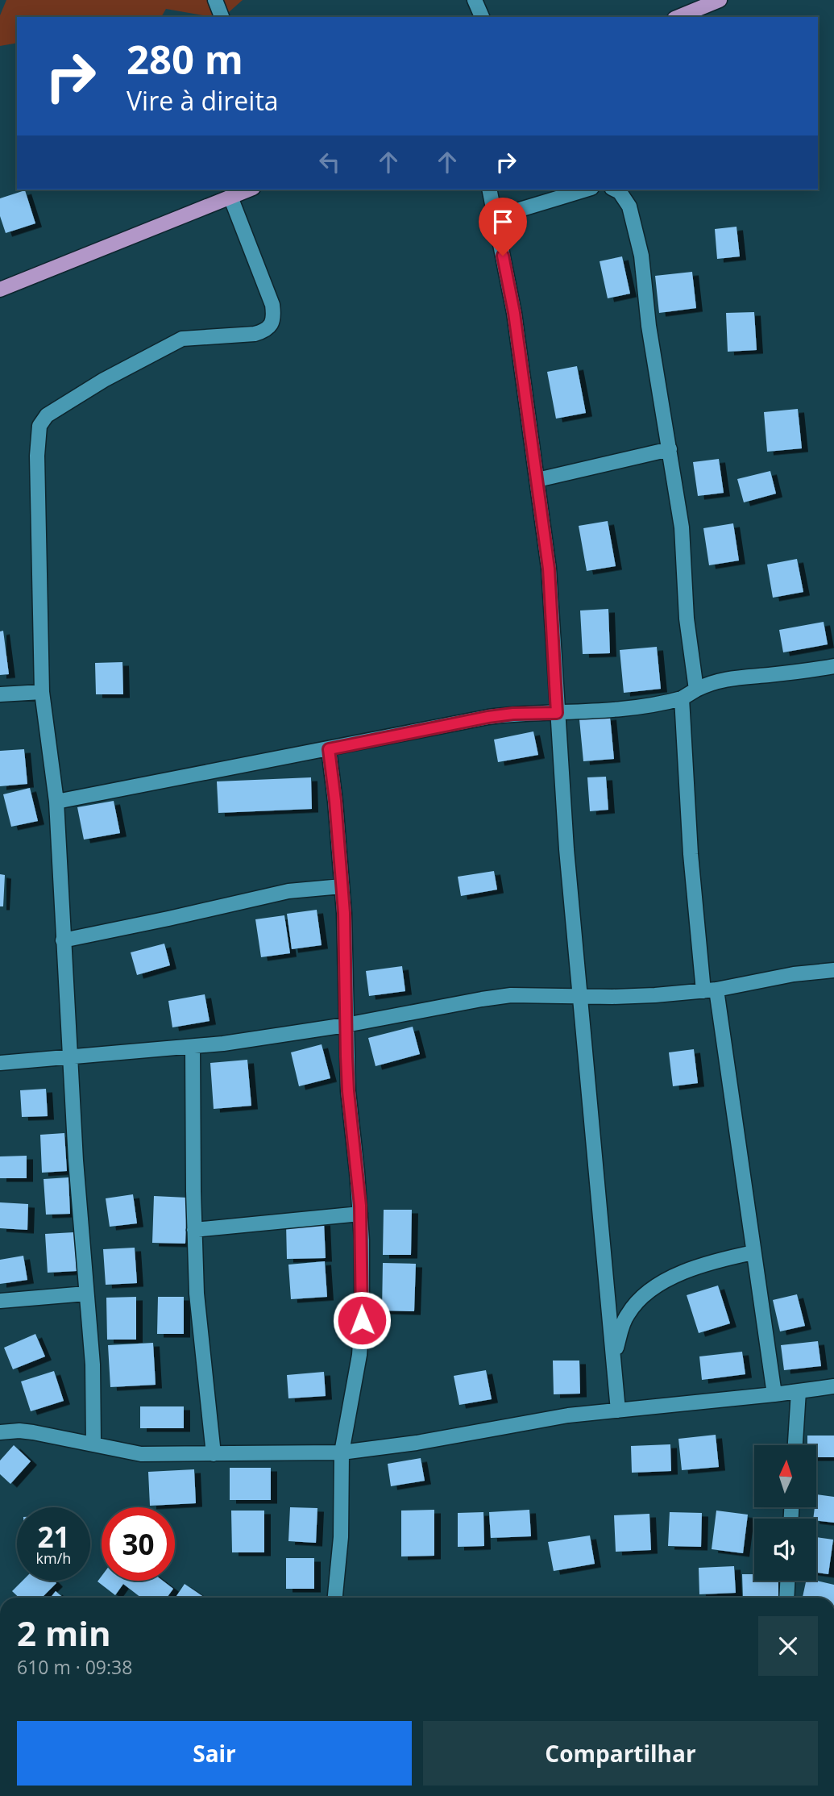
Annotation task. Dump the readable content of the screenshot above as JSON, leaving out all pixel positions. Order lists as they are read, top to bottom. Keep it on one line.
{"north":"top","page":{"turn":["280 m","Vire à direita"],"speed":"21 km/h","limit":"30","heading":["2 min","610 m · 09:38"],"buttons":["Sair","Compartilhar"]}}
